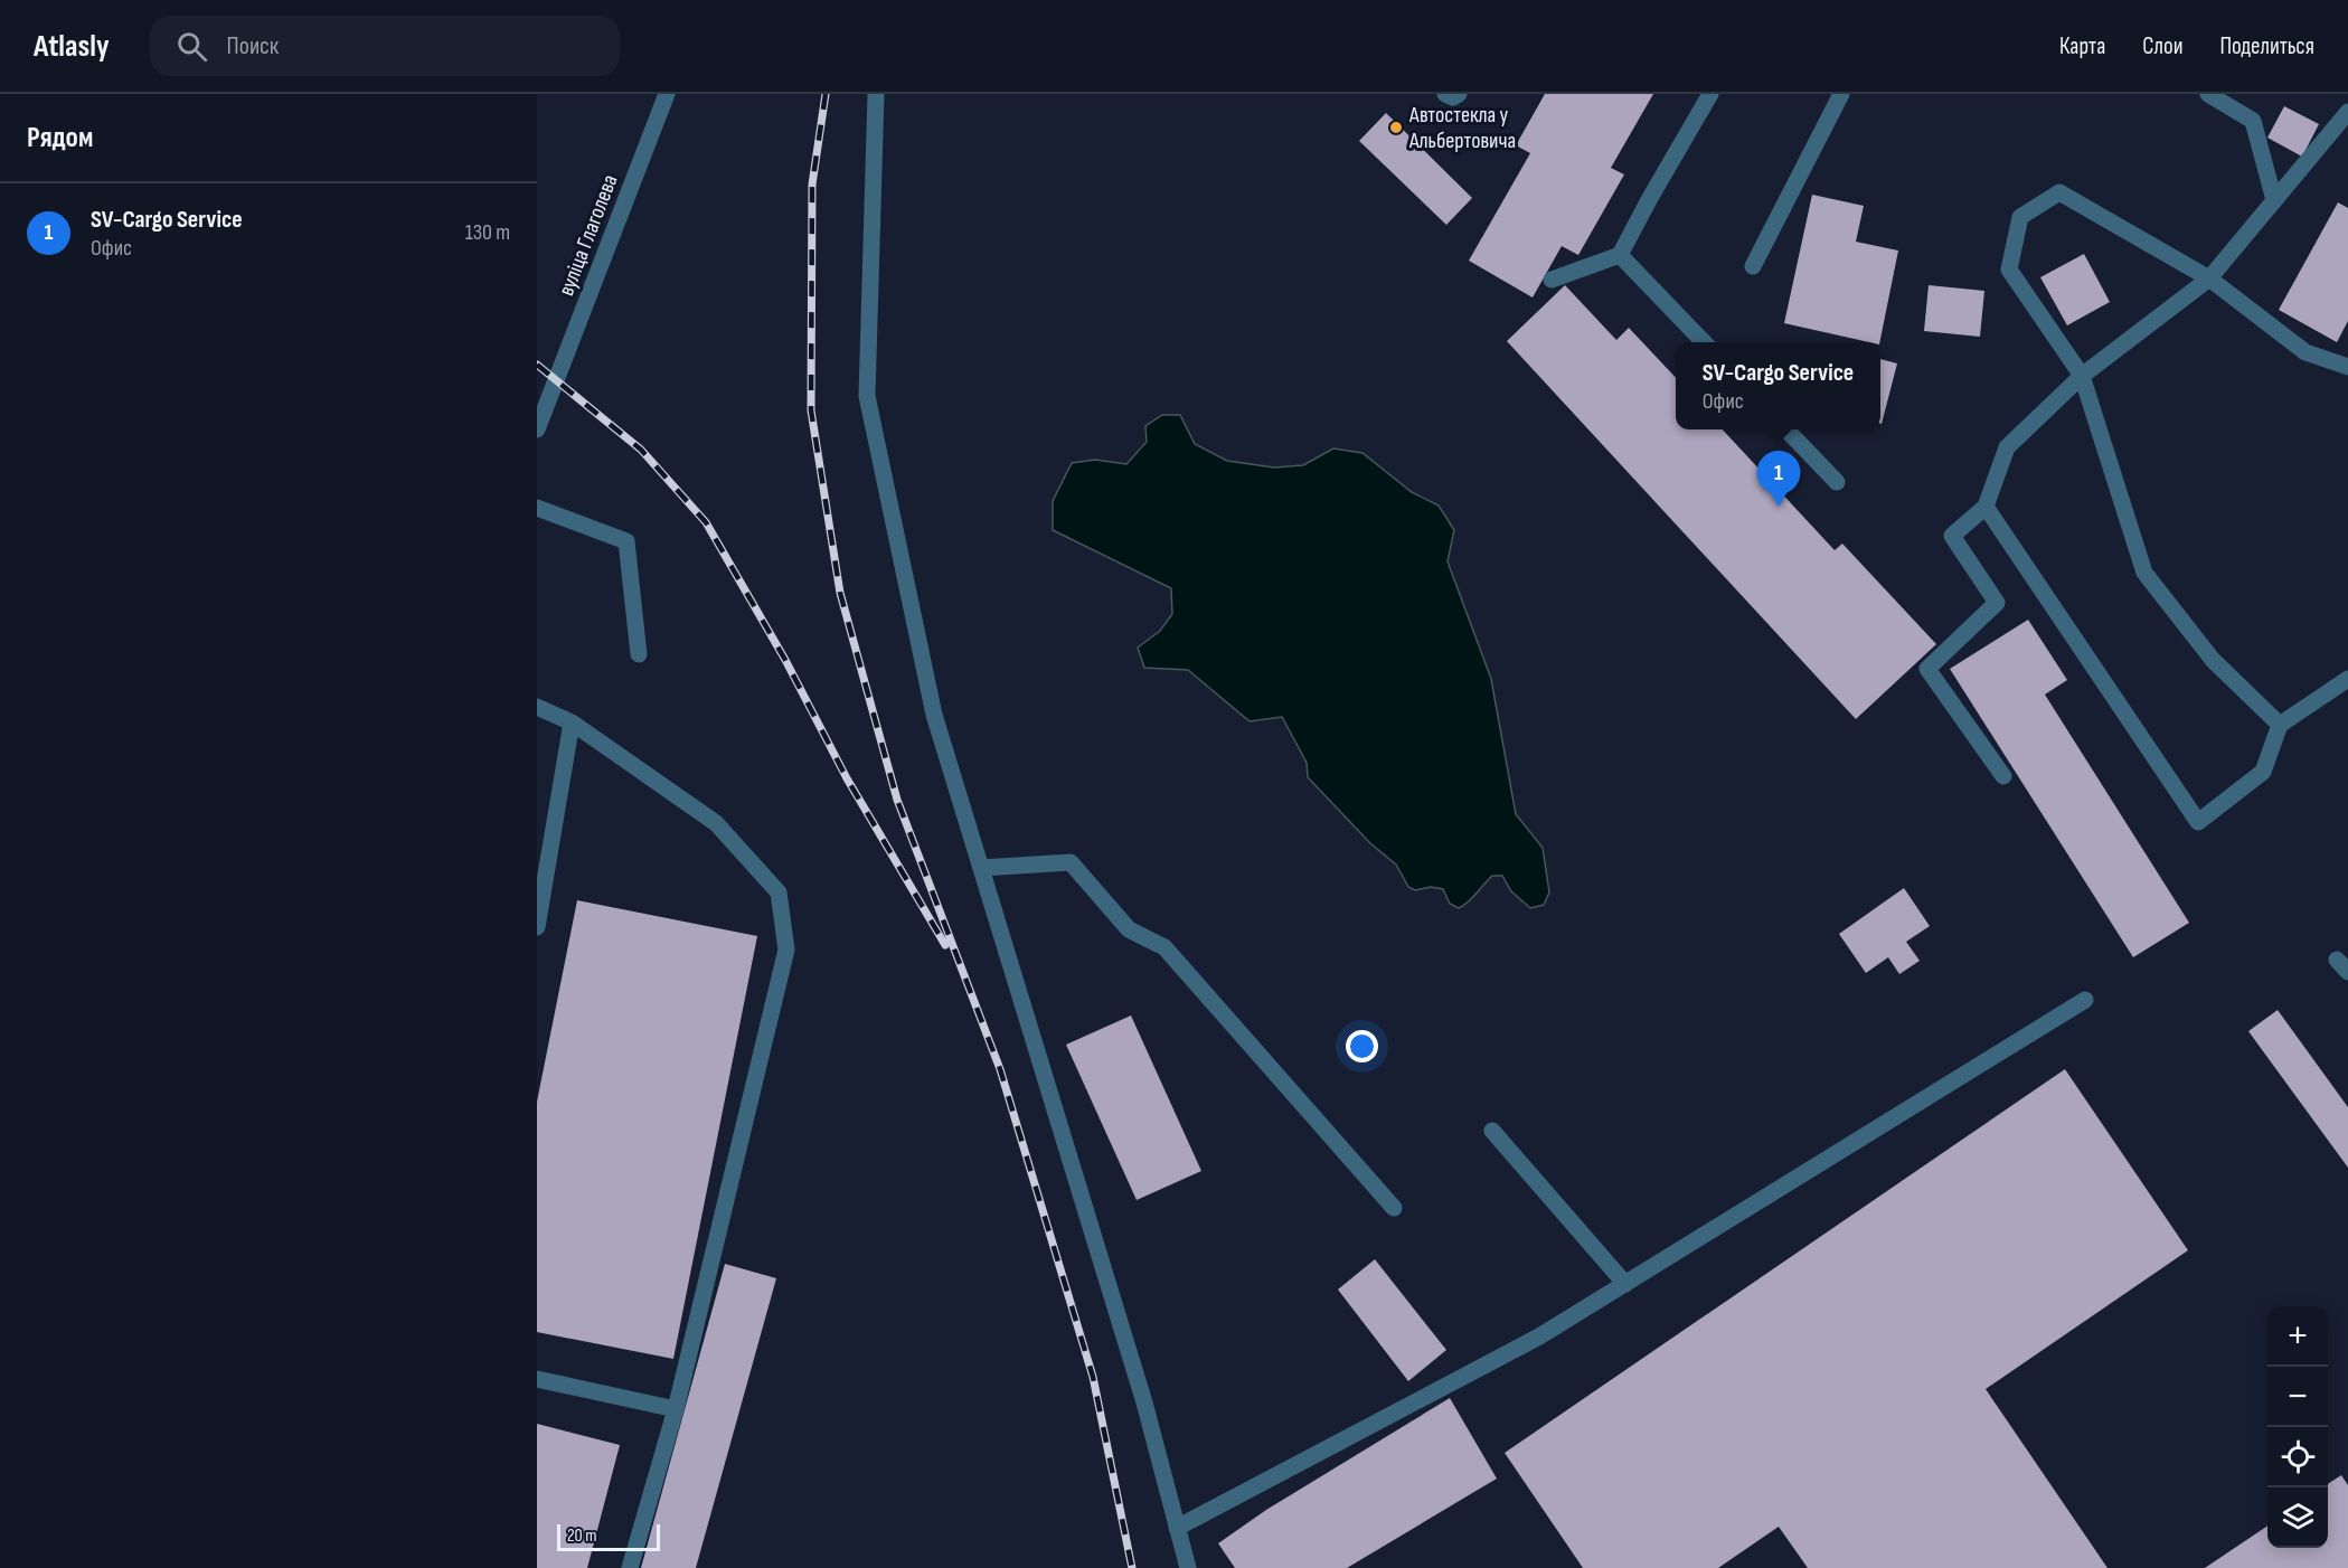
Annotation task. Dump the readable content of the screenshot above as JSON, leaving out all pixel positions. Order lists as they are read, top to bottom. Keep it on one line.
{"streets":{"street":["вуліца Глаголева"]},"places":["Автостекла у Альбертовича"],"scale_bar":"20 m","page":{"header":"Atlasly","search":"Поиск","nav":["Карта","Слои","Поделиться"],"heading":"Рядом","list":[{"mark":"1","name":"SV-Cargo Service","note":"Офис","value":"130 m"}],"popup":["SV-Cargo Service","Офис"],"pins":"1","map_buttons":["+","−"],"scale":"20 m"}}
